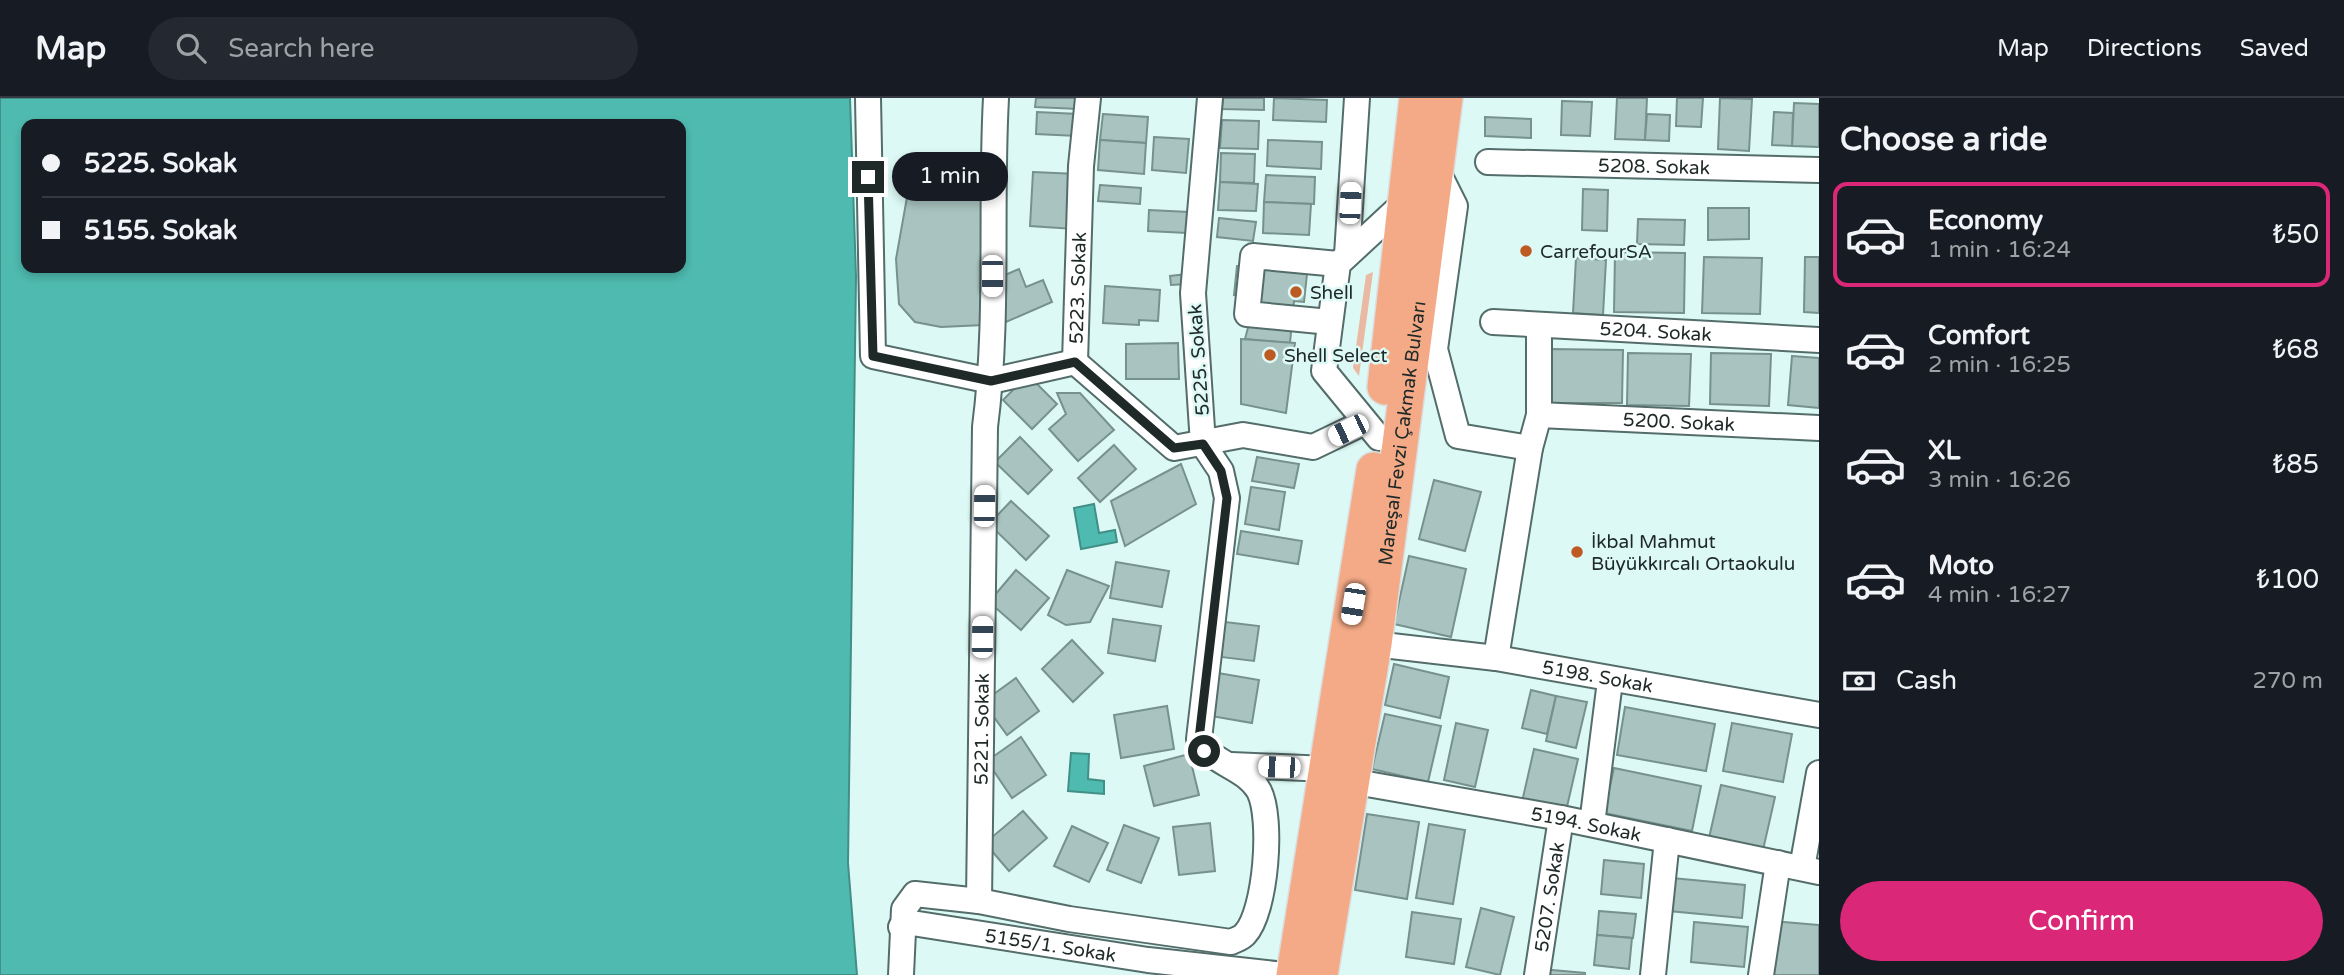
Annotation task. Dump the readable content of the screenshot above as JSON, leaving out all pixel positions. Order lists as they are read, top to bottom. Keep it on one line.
{"streets":{"highway":["Mareşal Fevzi Çakmak Bulvarı"],"street":["5208. Sokak","5223. Sokak","5204. Sokak","5225. Sokak","5200. Sokak","5198. Sokak","5221. Sokak","5194. Sokak","5207. Sokak","5155/1. Sokak"]},"crossings":[["5223. Sokak","5225. Sokak"],["5223. Sokak","Mareşal Fevzi Çakmak Bulvarı"],["5225. Sokak","5221. Sokak"],["5225. Sokak","5194. Sokak"],["5225. Sokak","5155/1. Sokak"],["Mareşal Fevzi Çakmak Bulvarı","5198. Sokak"],["Mareşal Fevzi Çakmak Bulvarı","5194. Sokak"],["5194. Sokak","5207. Sokak"]],"places":["CarrefourSA","Shell","Shell Select","İkbal Mahmut Büyükkırcalı Ortaokulu"],"page":{"header":"Map","search":"Search here","nav":["Map","Directions","Saved"],"heading":"Choose a ride","banner":["5225. Sokak","5155. Sokak"],"bubble":"1 min","list":[{"name":"Economy","note":"1 min · 16:24","value":"₺50"},{"name":"Comfort","note":"2 min · 16:25","value":"₺68"},{"name":"XL","note":"3 min · 16:26","value":"₺85"},{"name":"Moto","note":"4 min · 16:27","value":"₺100"}],"pay":["Cash","270 m"],"buttons":"Confirm"}}
